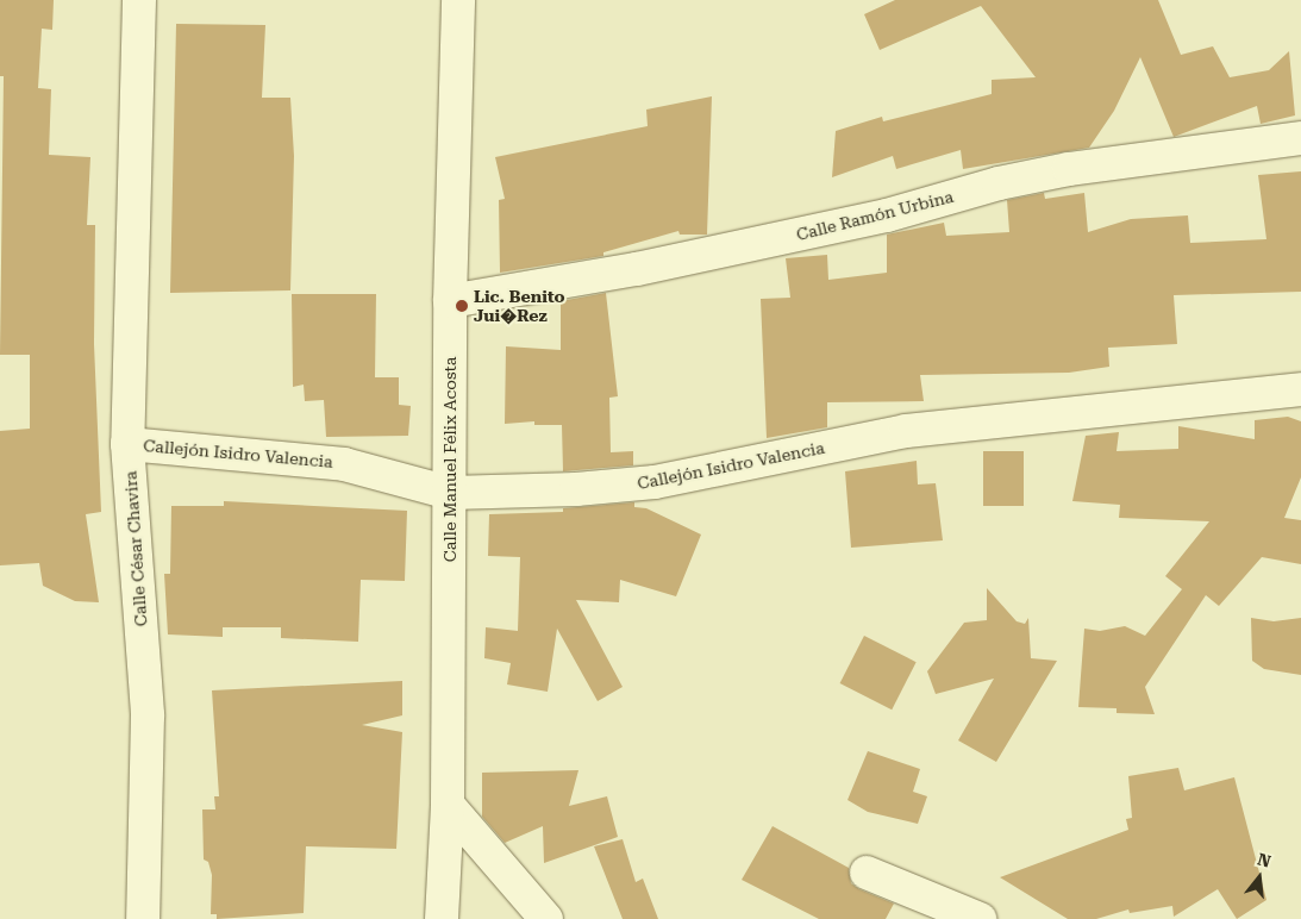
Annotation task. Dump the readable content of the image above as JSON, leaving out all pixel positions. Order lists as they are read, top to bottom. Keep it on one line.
{"streets":{"street":["Calle Ramón Urbina","Callejón Isidro Valencia","Calle Manuel Félix Acosta","Calle César Chavira"]},"crossings":[["Calle Ramón Urbina","Calle Manuel Félix Acosta"],["Callejón Isidro Valencia","Calle Manuel Félix Acosta"],["Callejón Isidro Valencia","Calle César Chavira"]],"places":["Lic. Benito Jui�Rez"],"north":"top"}
